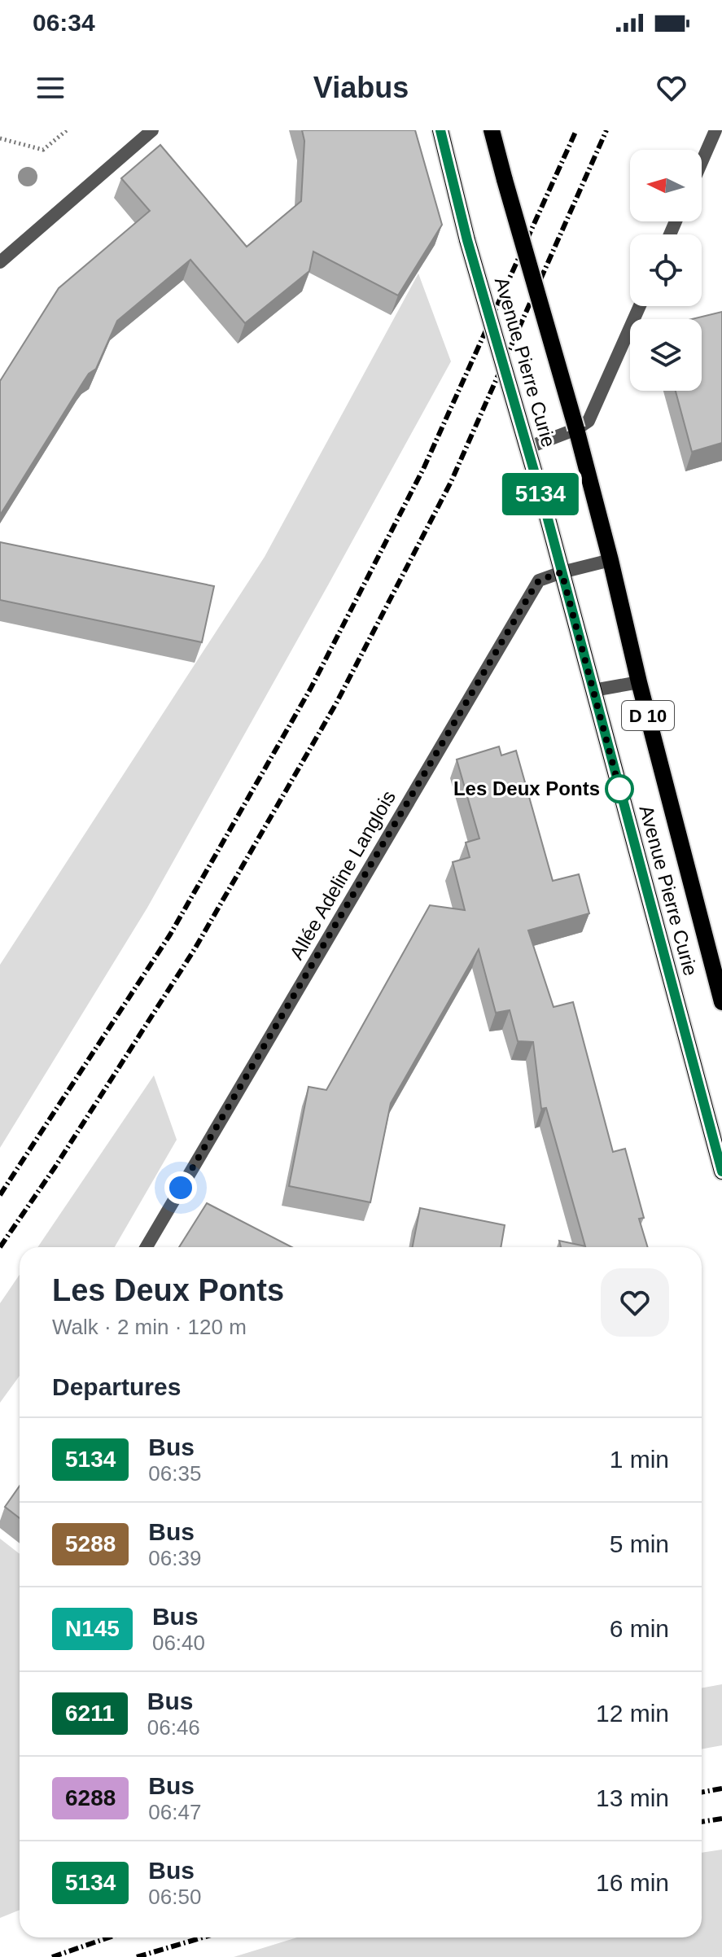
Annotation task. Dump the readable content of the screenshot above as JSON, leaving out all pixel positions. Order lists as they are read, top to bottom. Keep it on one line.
{"streets":{"main road":["Avenue Pierre Curie","D 10"],"street":["Allée Adeline Langlois"]},"crossings":[["Avenue Pierre Curie","Allée Adeline Langlois"]],"places":["Les Deux Ponts"],"lines":["bus line 5134"],"north":"left","page":{"status":"06:34","header":"Viabus","on_map":"5134","heading":[["Les Deux Ponts","Walk · 2 min · 120 m"],"Departures"],"list":[{"mark":"5134","name":"Bus","note":"06:35","value":"1 min"},{"mark":"5288","name":"Bus","note":"06:39","value":"5 min"},{"mark":"N145","name":"Bus","note":"06:40","value":"6 min"},{"mark":"6211","name":"Bus","note":"06:46","value":"12 min"},{"mark":"6288","name":"Bus","note":"06:47","value":"13 min"},{"mark":"5134","name":"Bus","note":"06:50","value":"16 min"}]}}
